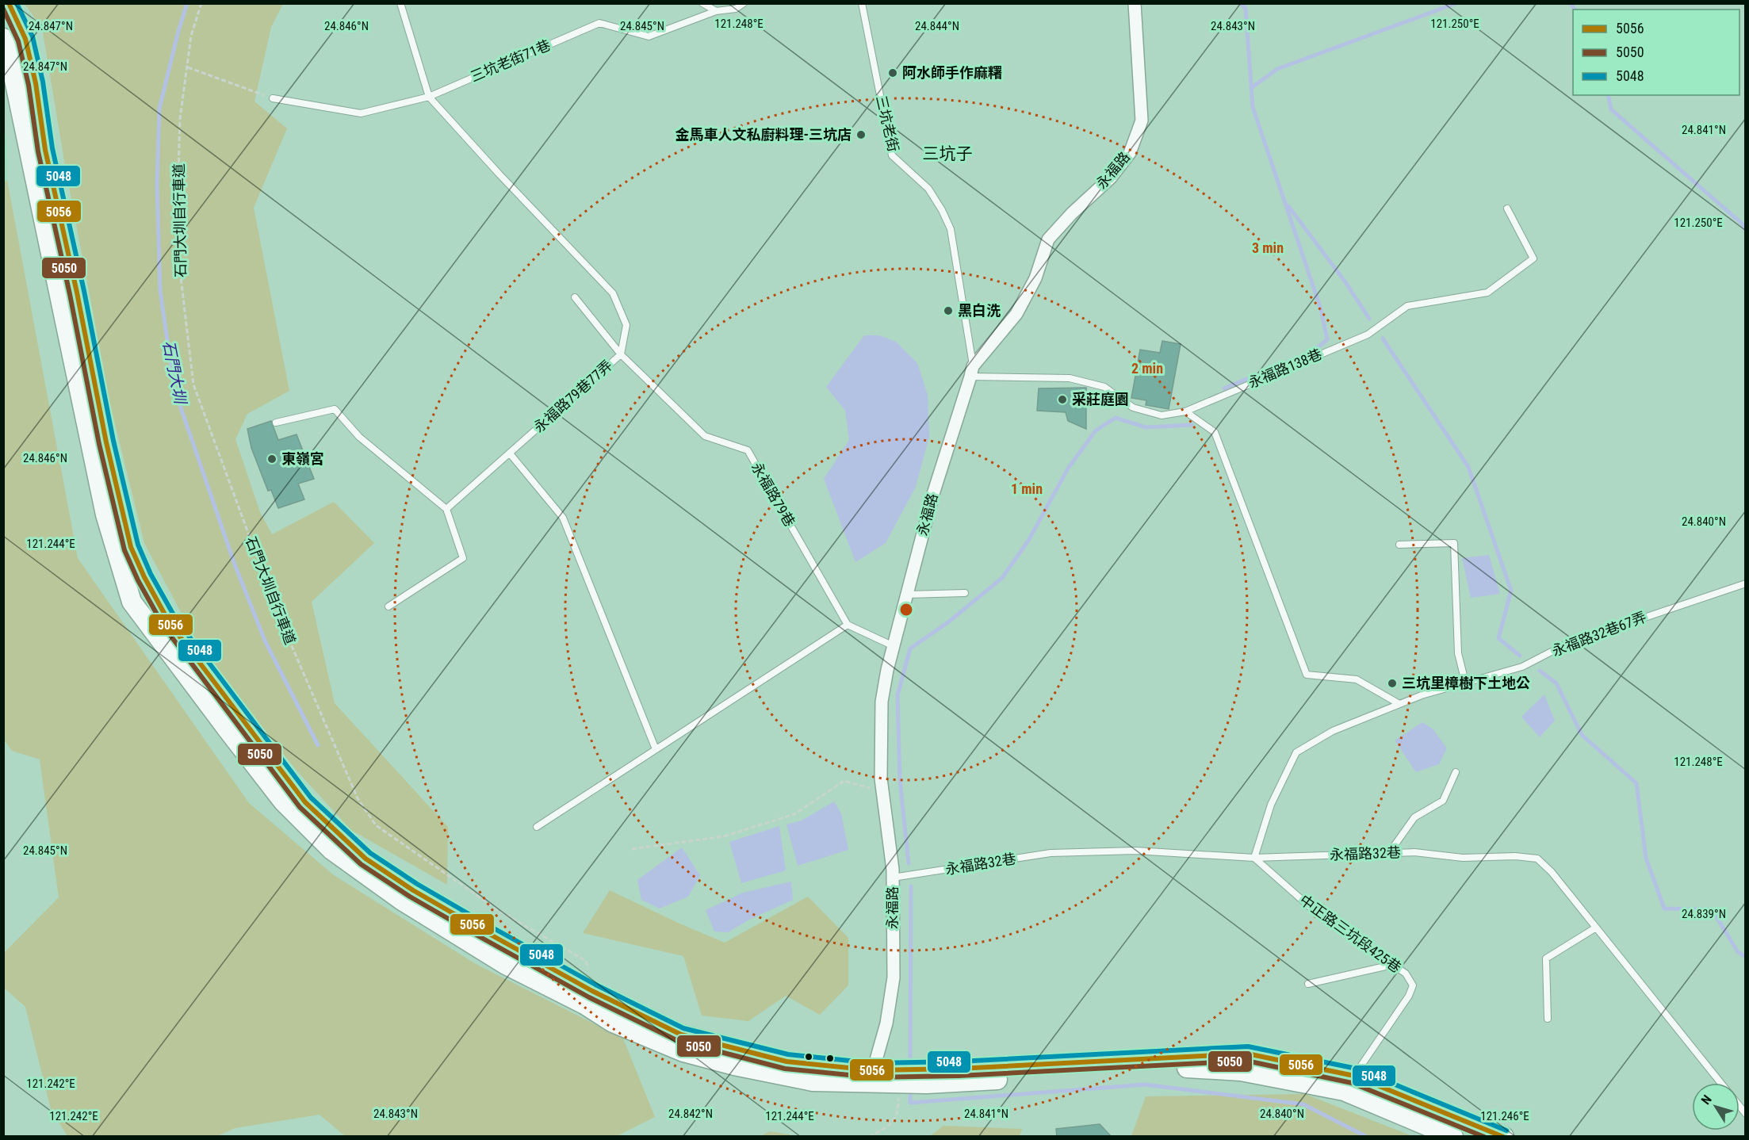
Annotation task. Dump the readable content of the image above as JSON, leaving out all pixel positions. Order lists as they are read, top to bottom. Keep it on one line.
{"streets":{"street":["永福路"],"lane":["三坑老街71巷","三坑老街","永福路138巷","永福路79巷77弄","永福路79巷","永福路32巷67弄","永福路32巷","中正路三坑段425巷"],"path":["石門大圳自行車道"]},"crossings":[["三坑老街71巷","永福路79巷77弄"],["三坑老街","永福路"],["三坑老街","永福路138巷"],["永福路","永福路138巷"],["永福路","永福路32巷"],["永福路79巷77弄","永福路79巷"],["永福路32巷67弄","永福路32巷"],["永福路32巷67弄","中正路三坑段425巷"],["永福路32巷","中正路三坑段425巷"]],"districts":["三坑子"],"water":["石門大圳"],"places":["阿水師手作麻糬","金馬車人文私廚料理-三坑店","黑白洗","采莊庭園","東嶺宮","三坑里樟樹下土地公"],"lines":["transit line 5056","transit line 5048","transit line 5050"],"legend":["5056","5050","5048"],"north":"top left","coordinates":["121.248°E","121.250°E","24.847°N","24.846°N","24.845°N","24.844°N","24.843°N","24.841°N","24.840°N","121.244°E","24.839°N","121.242°E","24.842°N","121.246°E"],"rings":["3 min","2 min","1 min"]}
